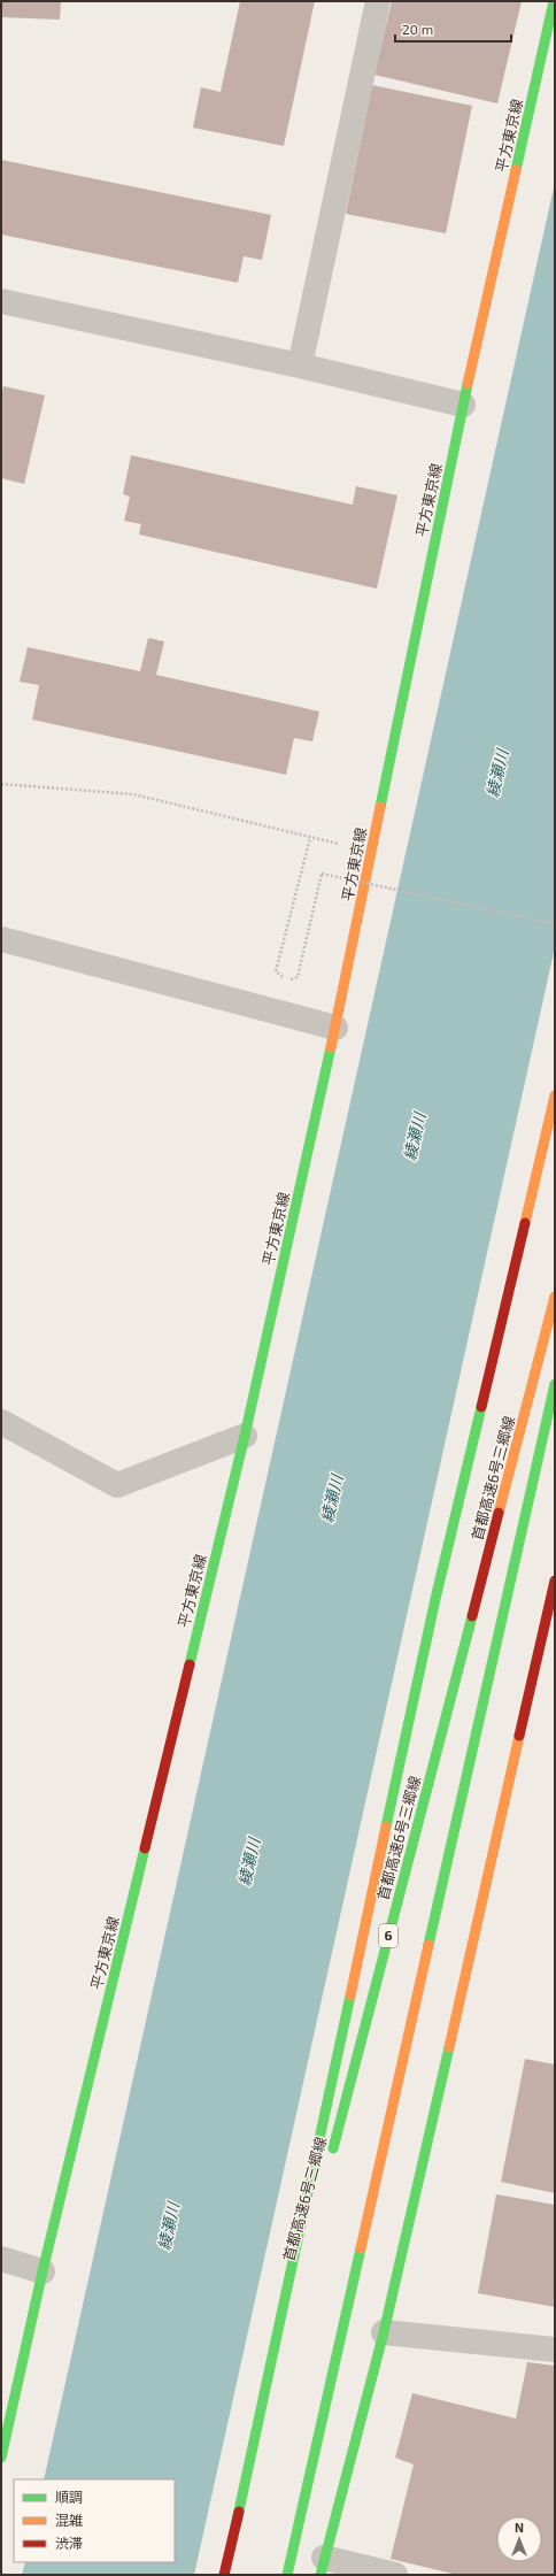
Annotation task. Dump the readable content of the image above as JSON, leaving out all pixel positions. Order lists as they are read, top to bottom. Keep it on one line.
{"streets":{"main road":["平方東京線","首都高速6号三郷線","6"]},"water":["綾瀬川"],"legend":["順調","混雑","渋滞"],"scale_bar":"20 m","north":"top"}
